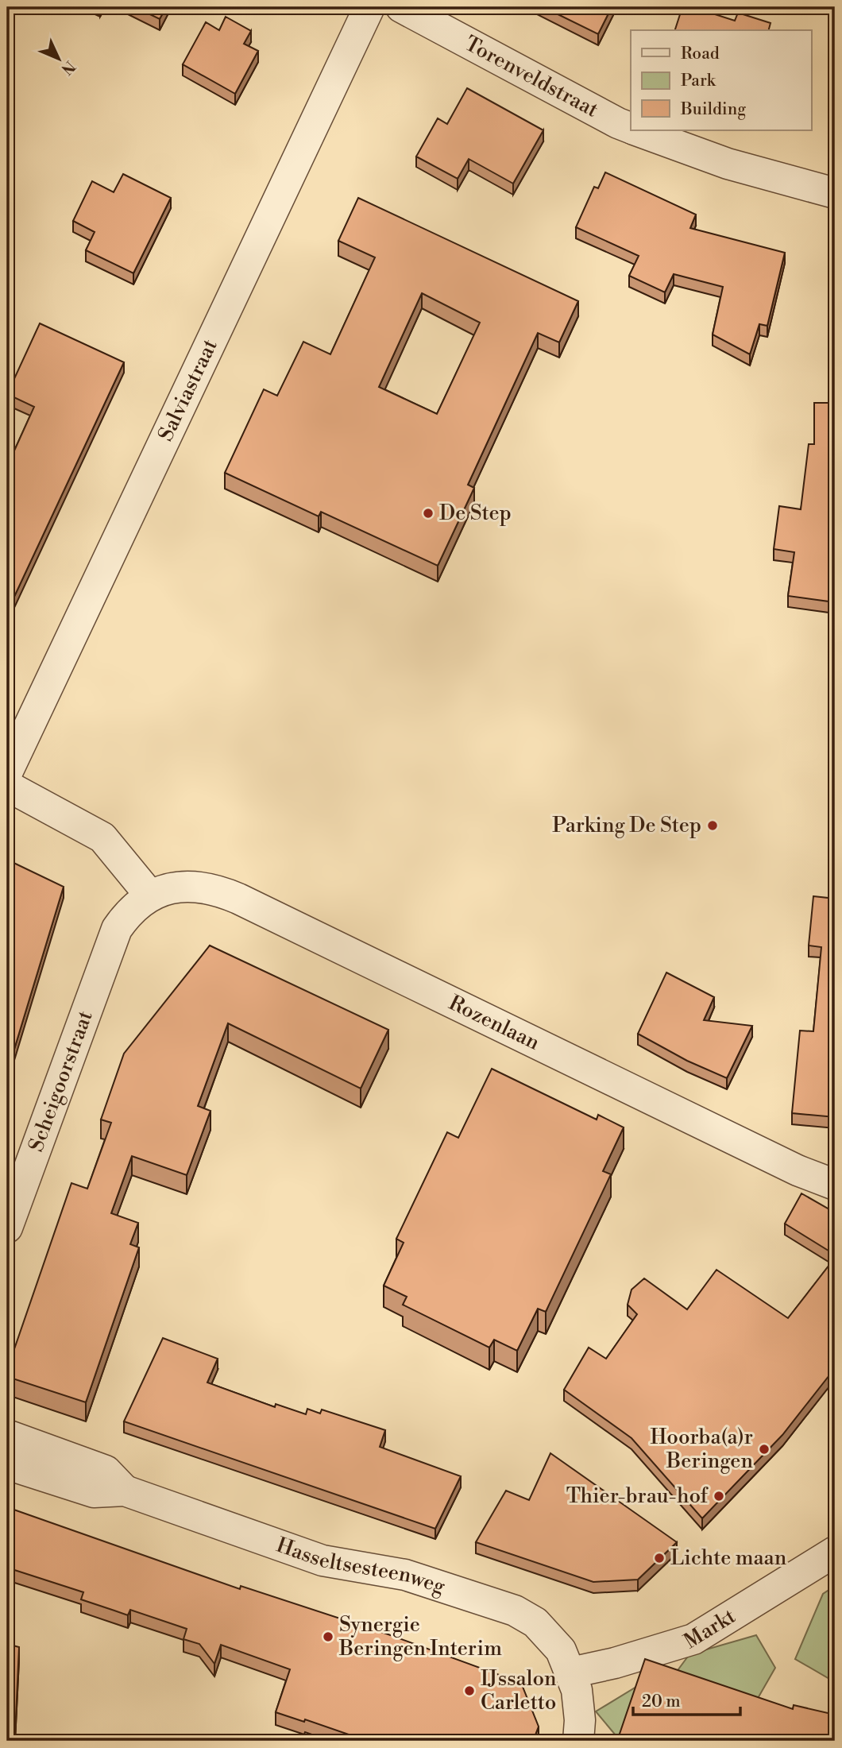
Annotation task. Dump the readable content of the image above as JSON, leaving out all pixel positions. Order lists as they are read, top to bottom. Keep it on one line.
{"streets":{"street":["Torenveldstraat","Salviastraat","Rozenlaan","Scheigoorstraat","Hasseltsesteenweg","Markt"]},"crossings":[["Rozenlaan","Scheigoorstraat"],["Hasseltsesteenweg","Markt"]],"places":["De Step","Parking De Step","Hoorba(a)r Beringen","Thier-brau-hof","Lichte maan","Synergie Beringen Interim","IJssalon Carletto"],"legend":["Road","Park","Building"],"scale_bar":"20 m","north":"bottom right"}
